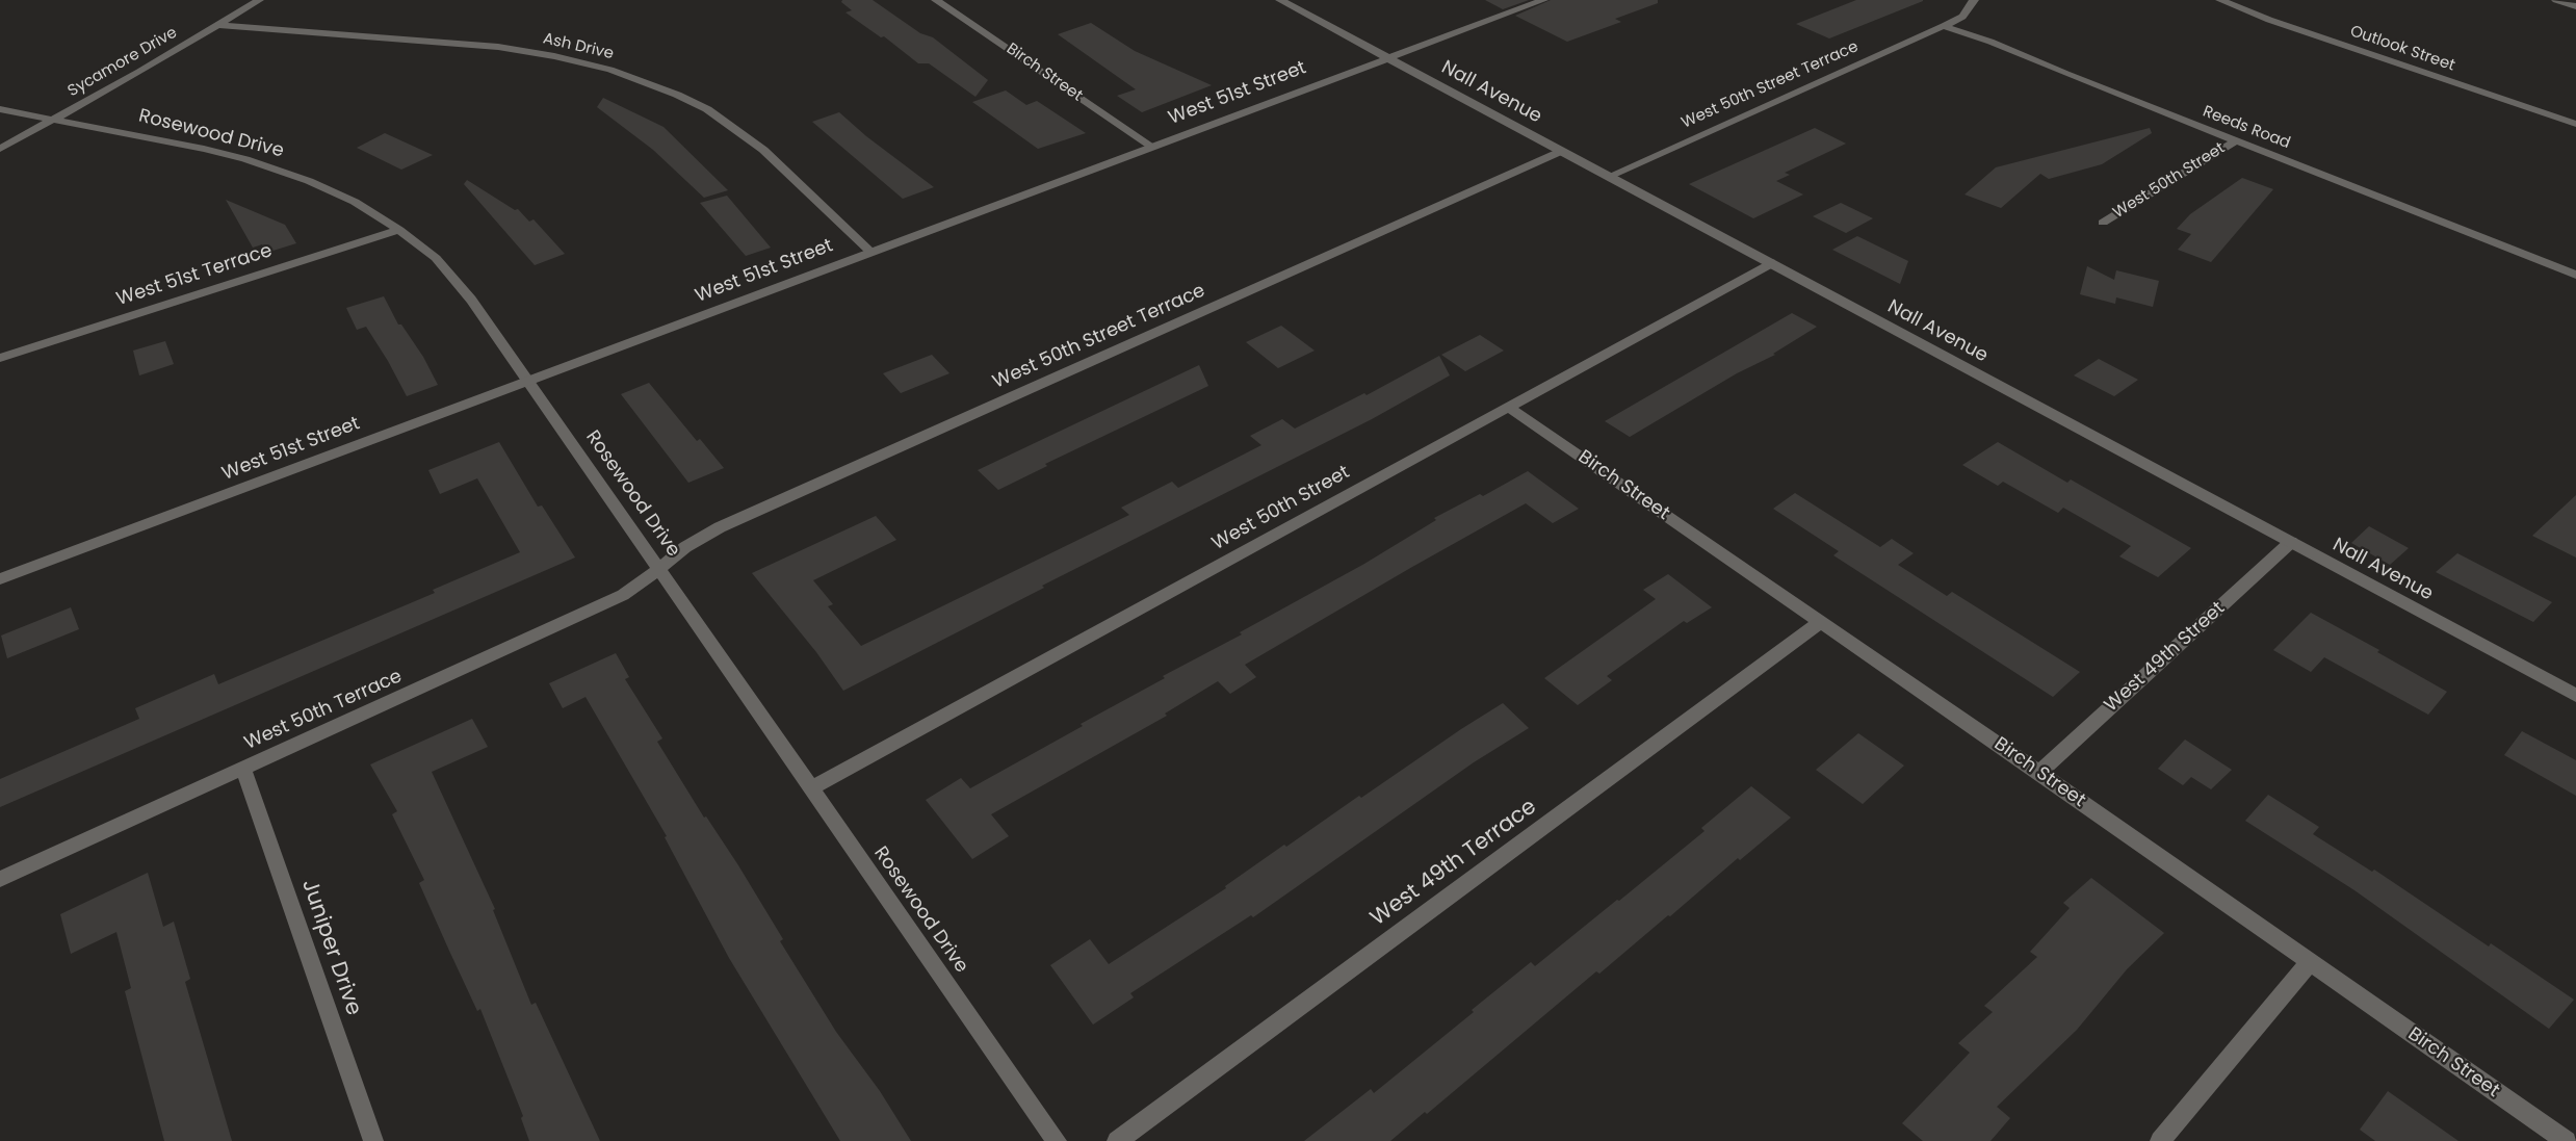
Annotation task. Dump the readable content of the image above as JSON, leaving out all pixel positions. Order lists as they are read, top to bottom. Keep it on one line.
{"streets":{"street":["Ash Drive","Outlook Street","Sycamore Drive","Birch Street","West 50th Street Terrace","Nall Avenue","West 51st Street","Reeds Road","Rosewood Drive","West 50th Street","West 51st Terrace","West 49th Street","West 50th Terrace","West 49th Terrace","Juniper Drive"]},"crossings":[["Ash Drive","Sycamore Drive"],["Ash Drive","West 51st Street"],["Sycamore Drive","Rosewood Drive"],["Birch Street","West 51st Street"],["Birch Street","West 50th Street"],["Birch Street","West 49th Street"],["Birch Street","West 49th Terrace"],["West 50th Street Terrace","Nall Avenue"],["West 50th Street Terrace","Reeds Road"],["West 50th Street Terrace","Rosewood Drive"],["West 50th Street Terrace","West 50th Terrace"],["Nall Avenue","West 51st Street"],["Nall Avenue","West 50th Street"],["Nall Avenue","West 49th Street"],["West 51st Street","Rosewood Drive"],["Reeds Road","West 50th Street"],["Rosewood Drive","West 50th Street"],["Rosewood Drive","West 51st Terrace"],["Rosewood Drive","West 50th Terrace"],["West 50th Terrace","Juniper Drive"]]}
